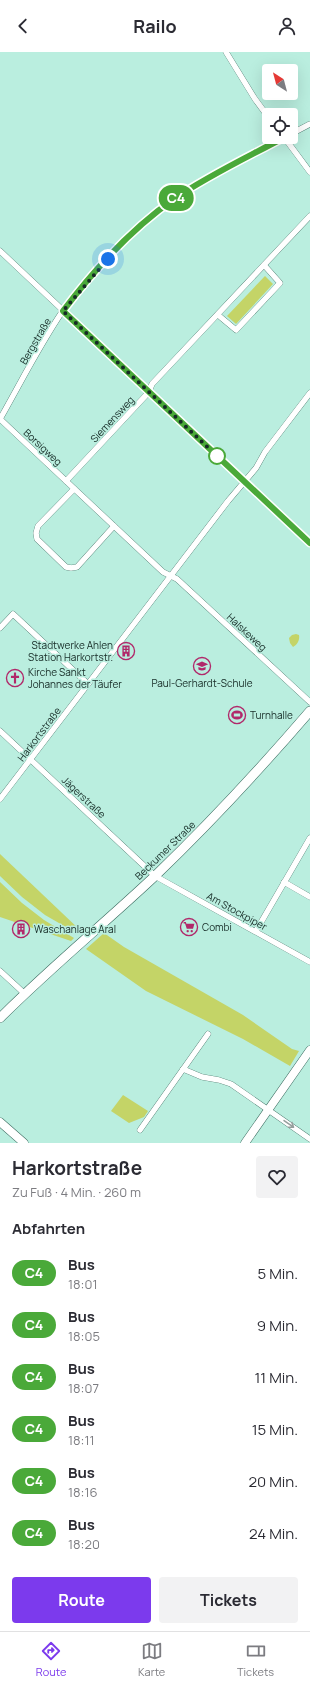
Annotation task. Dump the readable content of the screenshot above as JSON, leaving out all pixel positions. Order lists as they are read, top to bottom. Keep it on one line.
{"streets":{"main road":["Beckumer Straße"],"street":["Bergstraße","Siemensweg","Borsigweg","Halskeweg","Harkortstraße","Jägerstraße","Am Stockpiper"]},"crossings":[["Bergstraße","Borsigweg"],["Siemensweg","Borsigweg"],["Borsigweg","Halskeweg"],["Borsigweg","Harkortstraße"],["Halskeweg","Harkortstraße"],["Harkortstraße","Jägerstraße"],["Jägerstraße","Beckumer Straße"],["Jägerstraße","Am Stockpiper"],["Beckumer Straße","Am Stockpiper"]],"places":{"building":["Stadtwerke Ahlen Station Harkortstr.","Waschanlage Aral"],"school or university":["Paul-Gerhardt-Schule"],"church":["Kirche Sankt Johannes der Täufer"],"sports":["Turnhalle"],"supermarket":["Combi"]},"lines":["bus line C4"],"north":"top left","page":{"header":"Railo","on_map":"C4","heading":[["Harkortstraße","Zu Fuß · 4 Min. · 260 m"],"Abfahrten"],"list":[{"mark":"C4","name":"Bus","note":"18:01","value":"5 Min."},{"mark":"C4","name":"Bus","note":"18:05","value":"9 Min."},{"mark":"C4","name":"Bus","note":"18:07","value":"11 Min."},{"mark":"C4","name":"Bus","note":"18:11","value":"15 Min."},{"mark":"C4","name":"Bus","note":"18:16","value":"20 Min."},{"mark":"C4","name":"Bus","note":"18:20","value":"24 Min."}],"buttons":["Route","Tickets"],"tabs":["Route","Karte","Tickets"]}}
